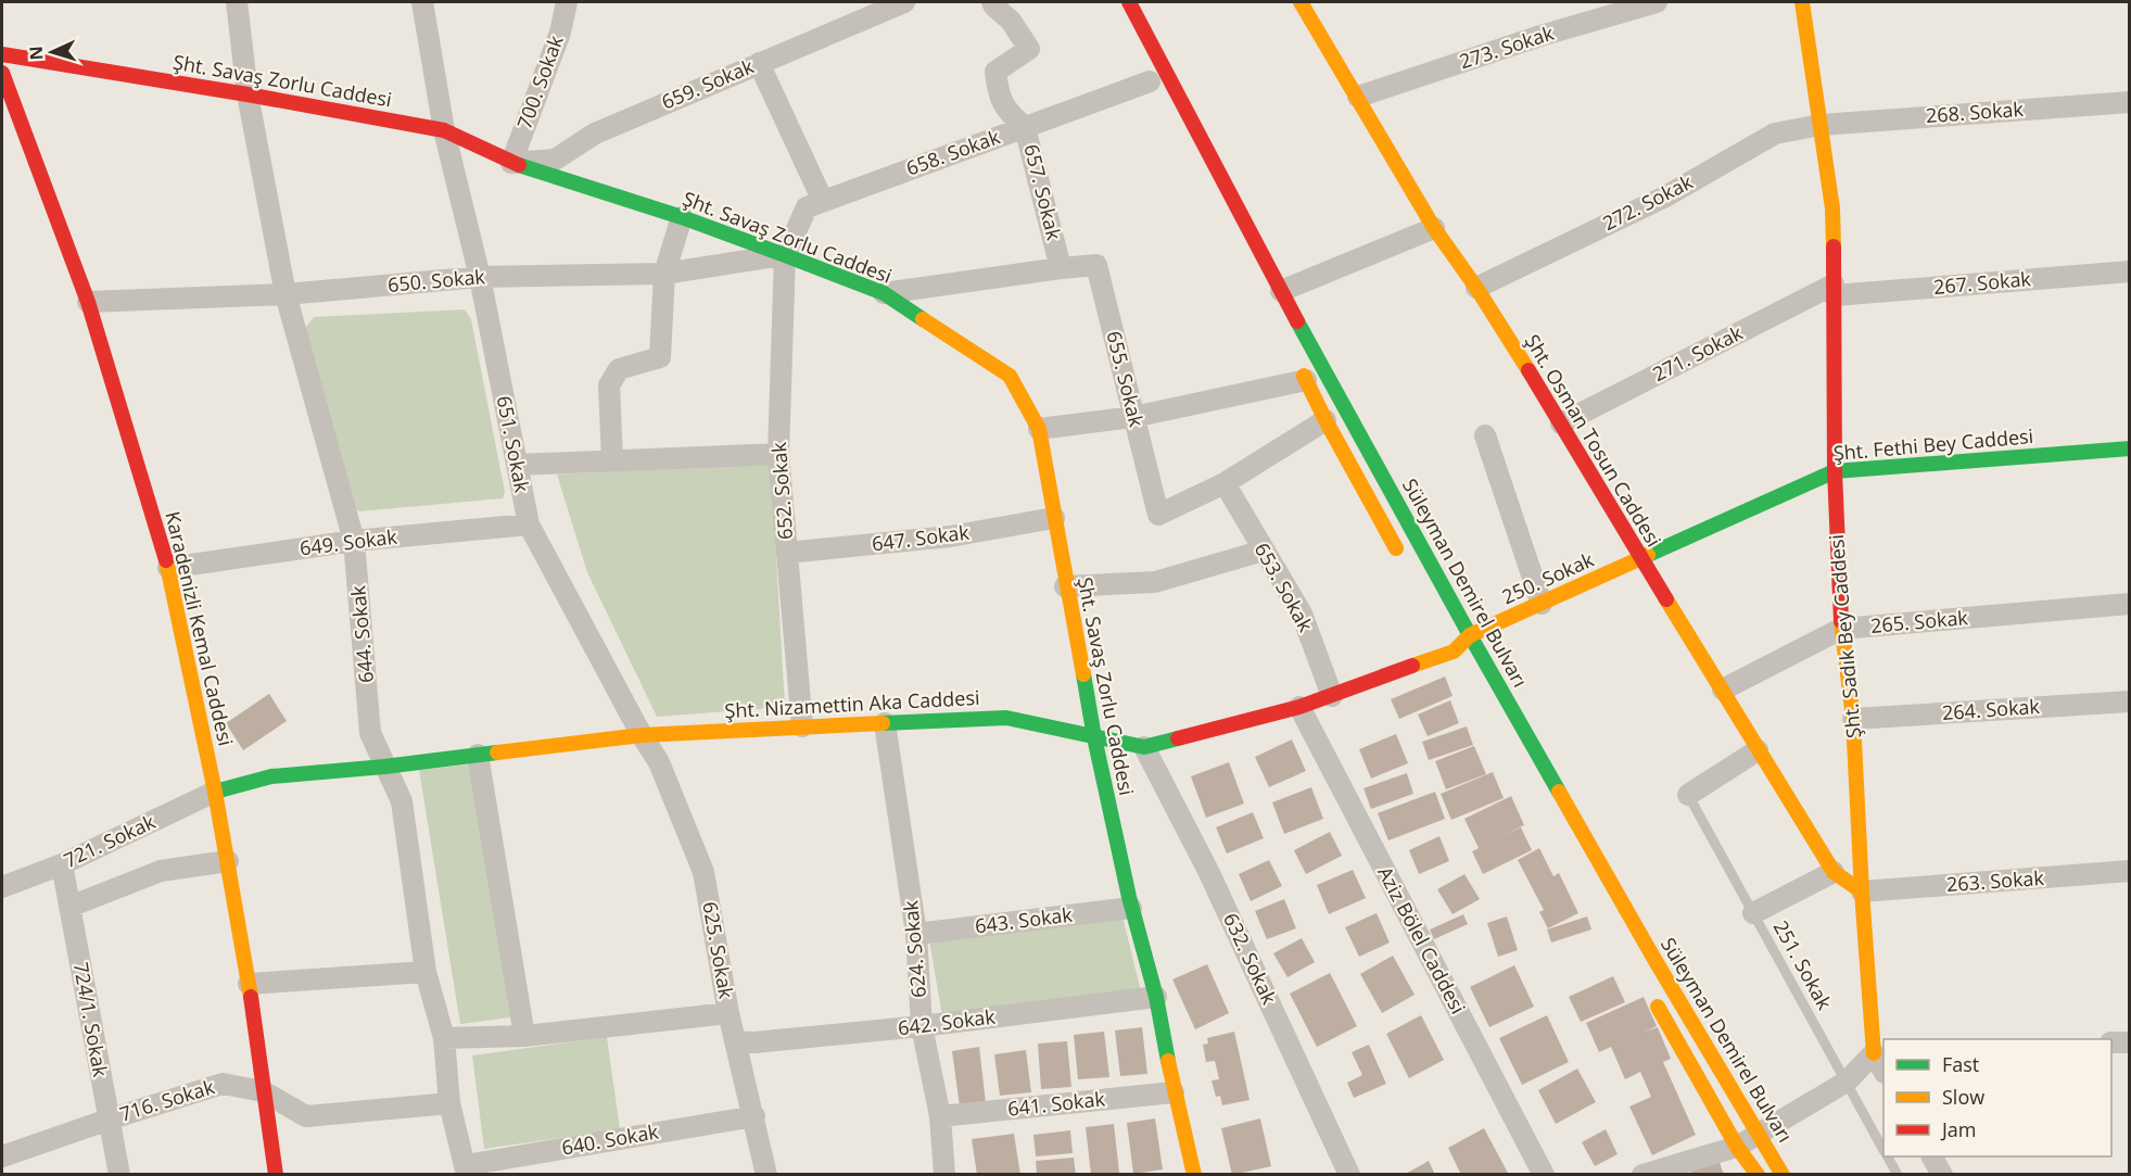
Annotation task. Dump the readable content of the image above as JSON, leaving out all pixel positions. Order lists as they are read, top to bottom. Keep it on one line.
{"streets":{"street":["273. Sokak","Şht. Savaş Zorlu Caddesi","700. Sokak","659. Sokak","268. Sokak","658. Sokak","657. Sokak","272. Sokak","650. Sokak","267. Sokak","271. Sokak","655. Sokak","Şht. Osman Tosun Caddesi","651. Sokak","Şht. Fethi Bey Caddesi","652. Sokak","647. Sokak","649. Sokak","250. Sokak","Süleyman Demirel Bulvarı","653. Sokak","265. Sokak","Karadenizli Kemal Caddesi","644. Sokak","Şht. Sadık Bey Caddesi","Şht. Nizamettin Aka Caddesi","264. Sokak","721. Sokak","263. Sokak","643. Sokak","Aziz Bölel Caddesi","624. Sokak","625. Sokak","632. Sokak","724/1. Sokak","642. Sokak","716. Sokak","641. Sokak","640. Sokak"],"lane":["251. Sokak"]},"crossings":[["273. Sokak","Şht. Osman Tosun Caddesi"],["Şht. Savaş Zorlu Caddesi","700. Sokak"],["Şht. Savaş Zorlu Caddesi","659. Sokak"],["Şht. Savaş Zorlu Caddesi","658. Sokak"],["Şht. Savaş Zorlu Caddesi","650. Sokak"],["Şht. Savaş Zorlu Caddesi","655. Sokak"],["Şht. Savaş Zorlu Caddesi","651. Sokak"],["Şht. Savaş Zorlu Caddesi","652. Sokak"],["Şht. Savaş Zorlu Caddesi","647. Sokak"],["Şht. Savaş Zorlu Caddesi","644. Sokak"],["Şht. Savaş Zorlu Caddesi","Şht. Nizamettin Aka Caddesi"],["Şht. Savaş Zorlu Caddesi","643. Sokak"],["Şht. Savaş Zorlu Caddesi","642. Sokak"],["Şht. Savaş Zorlu Caddesi","641. Sokak"],["700. Sokak","659. Sokak"],["268. Sokak","272. Sokak"],["268. Sokak","Şht. Sadık Bey Caddesi"],["658. Sokak","657. Sokak"],["658. Sokak","650. Sokak"],["658. Sokak","652. Sokak"],["657. Sokak","655. Sokak"],["272. Sokak","Şht. Osman Tosun Caddesi"],["272. Sokak","Şht. Sadık Bey Caddesi"],["650. Sokak","651. Sokak"],["650. Sokak","652. Sokak"],["650. Sokak","Karadenizli Kemal Caddesi"],["650. Sokak","644. Sokak"],["267. Sokak","271. Sokak"],["267. Sokak","Şht. Sadık Bey Caddesi"],["271. Sokak","Şht. Osman Tosun Caddesi"],["271. Sokak","Şht. Sadık Bey Caddesi"],["655. Sokak","653. Sokak"],["Şht. Osman Tosun Caddesi","Şht. Fethi Bey Caddesi"],["Şht. Osman Tosun Caddesi","250. Sokak"],["Şht. Osman Tosun Caddesi","265. Sokak"],["Şht. Osman Tosun Caddesi","Şht. Sadık Bey Caddesi"],["Şht. Osman Tosun Caddesi","263. Sokak"],["651. Sokak","649. Sokak"],["651. Sokak","Şht. Nizamettin Aka Caddesi"],["651. Sokak","625. Sokak"],["Şht. Fethi Bey Caddesi","250. Sokak"],["Şht. Fethi Bey Caddesi","Şht. Sadık Bey Caddesi"],["652. Sokak","647. Sokak"],["652. Sokak","Şht. Nizamettin Aka Caddesi"],["649. Sokak","Karadenizli Kemal Caddesi"],["649. Sokak","644. Sokak"],["250. Sokak","Süleyman Demirel Bulvarı"],["250. Sokak","Şht. Nizamettin Aka Caddesi"],["Süleyman Demirel Bulvarı","Şht. Nizamettin Aka Caddesi"],["653. Sokak","Şht. Nizamettin Aka Caddesi"],["265. Sokak","Şht. Sadık Bey Caddesi"],["Karadenizli Kemal Caddesi","Şht. Nizamettin Aka Caddesi"],["Karadenizli Kemal Caddesi","721. Sokak"],["Karadenizli Kemal Caddesi","716. Sokak"],["644. Sokak","Şht. Nizamettin Aka Caddesi"],["644. Sokak","716. Sokak"],["644. Sokak","640. Sokak"],["Şht. Sadık Bey Caddesi","264. Sokak"],["Şht. Sadık Bey Caddesi","263. Sokak"],["Şht. Nizamettin Aka Caddesi","721. Sokak"],["Şht. Nizamettin Aka Caddesi","Aziz Bölel Caddesi"],["Şht. Nizamettin Aka Caddesi","624. Sokak"],["Şht. Nizamettin Aka Caddesi","625. Sokak"],["Şht. Nizamettin Aka Caddesi","632. Sokak"],["721. Sokak","724/1. Sokak"],["643. Sokak","624. Sokak"],["624. Sokak","642. Sokak"],["624. Sokak","641. Sokak"],["625. Sokak","642. Sokak"],["625. Sokak","640. Sokak"],["724/1. Sokak","716. Sokak"]],"legend":["Fast","Slow","Jam"],"north":"left"}
